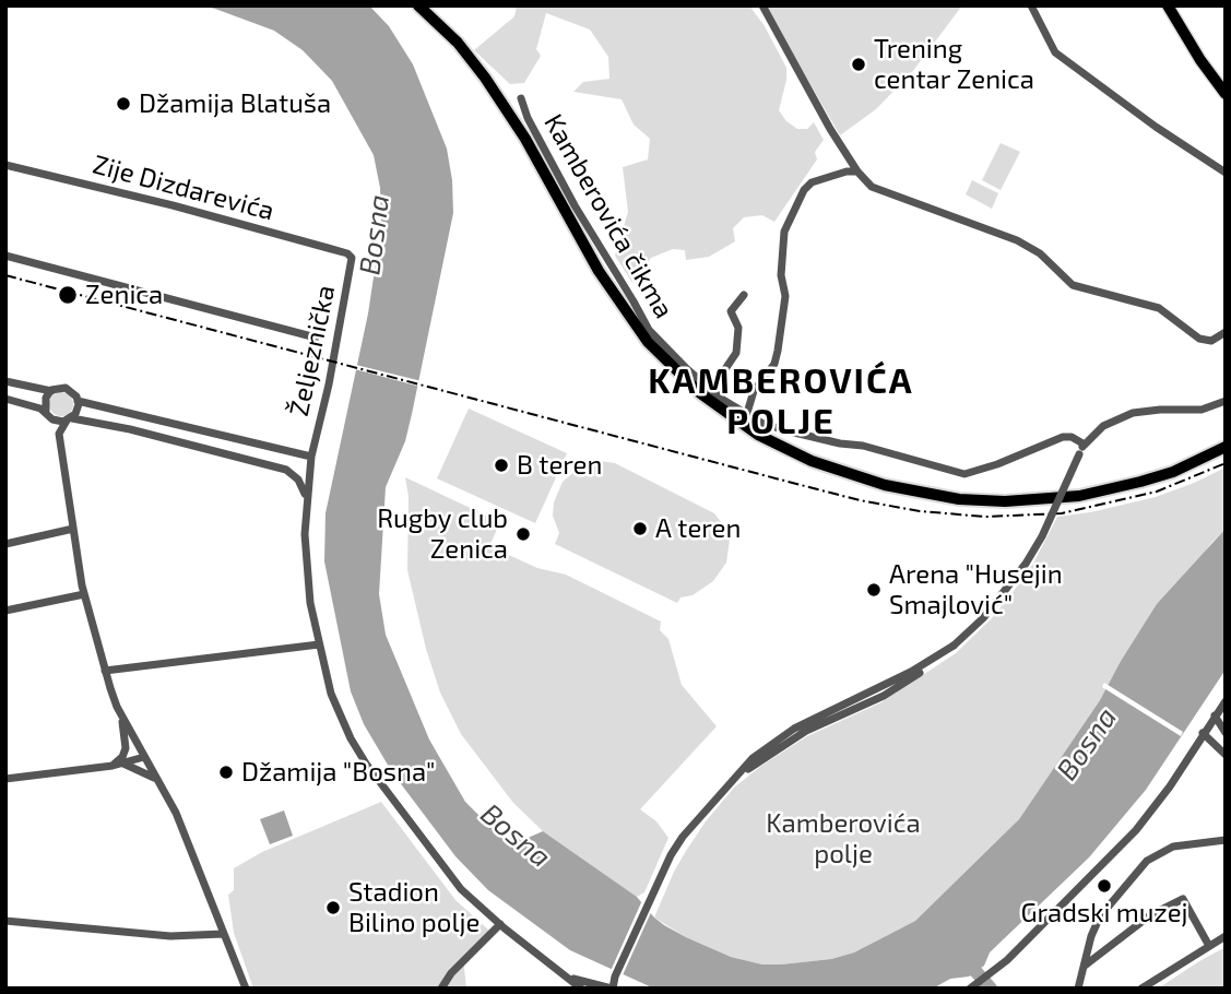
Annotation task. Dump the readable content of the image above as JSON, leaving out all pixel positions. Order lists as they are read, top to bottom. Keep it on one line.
{"streets":{"street":["Zije Dizdarevića","Kamberovića čikma","Željeznička"]},"crossings":[["Zije Dizdarevića","Željeznička"]],"districts":["KAMBEROVIĆA POLJE"],"water":["Bosna"],"parks":["Kamberovića polje"],"places":["Trening centar Zenica","Džamija Blatuša","Zenica","B teren","A teren","Rugby club Zenica","Arena \"Husejin Smajlović\"","Džamija \"Bosna\"","Gradski muzej","Stadion Bilino polje"]}
